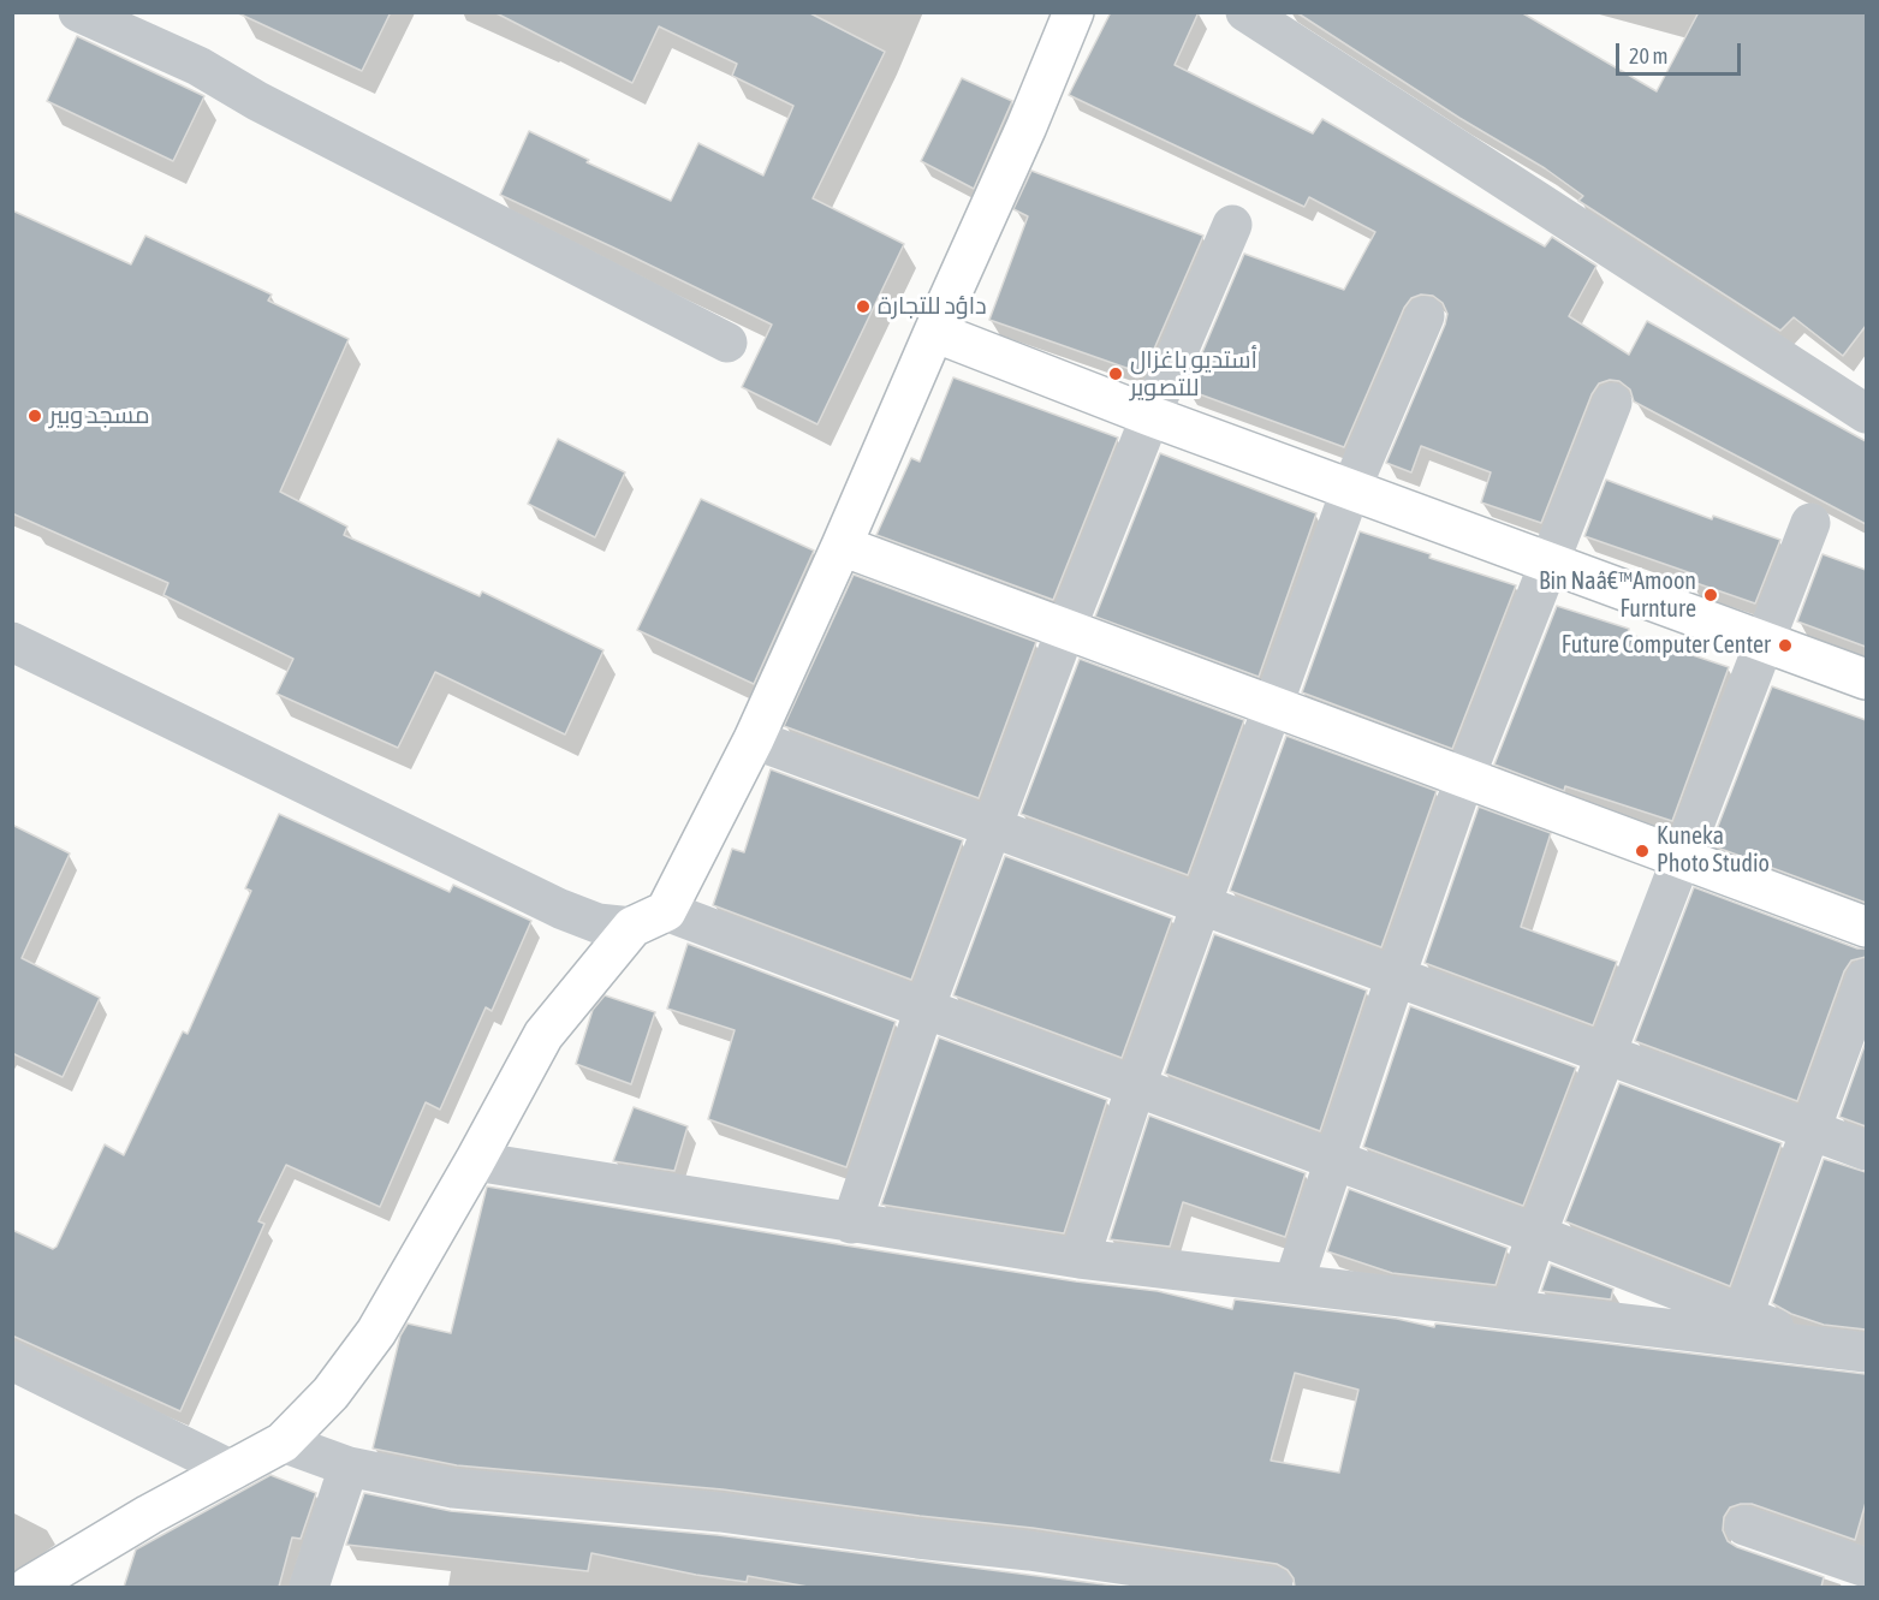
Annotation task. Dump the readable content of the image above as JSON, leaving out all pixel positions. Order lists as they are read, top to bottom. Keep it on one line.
{"places":["داؤد للتجارة","أستديو باغزال للتصوير","مسجد وبير","Bin Naâ€™Amoon Furnture","Future Computer Center","Kuneka Photo Studio"],"scale_bar":"20 m"}
